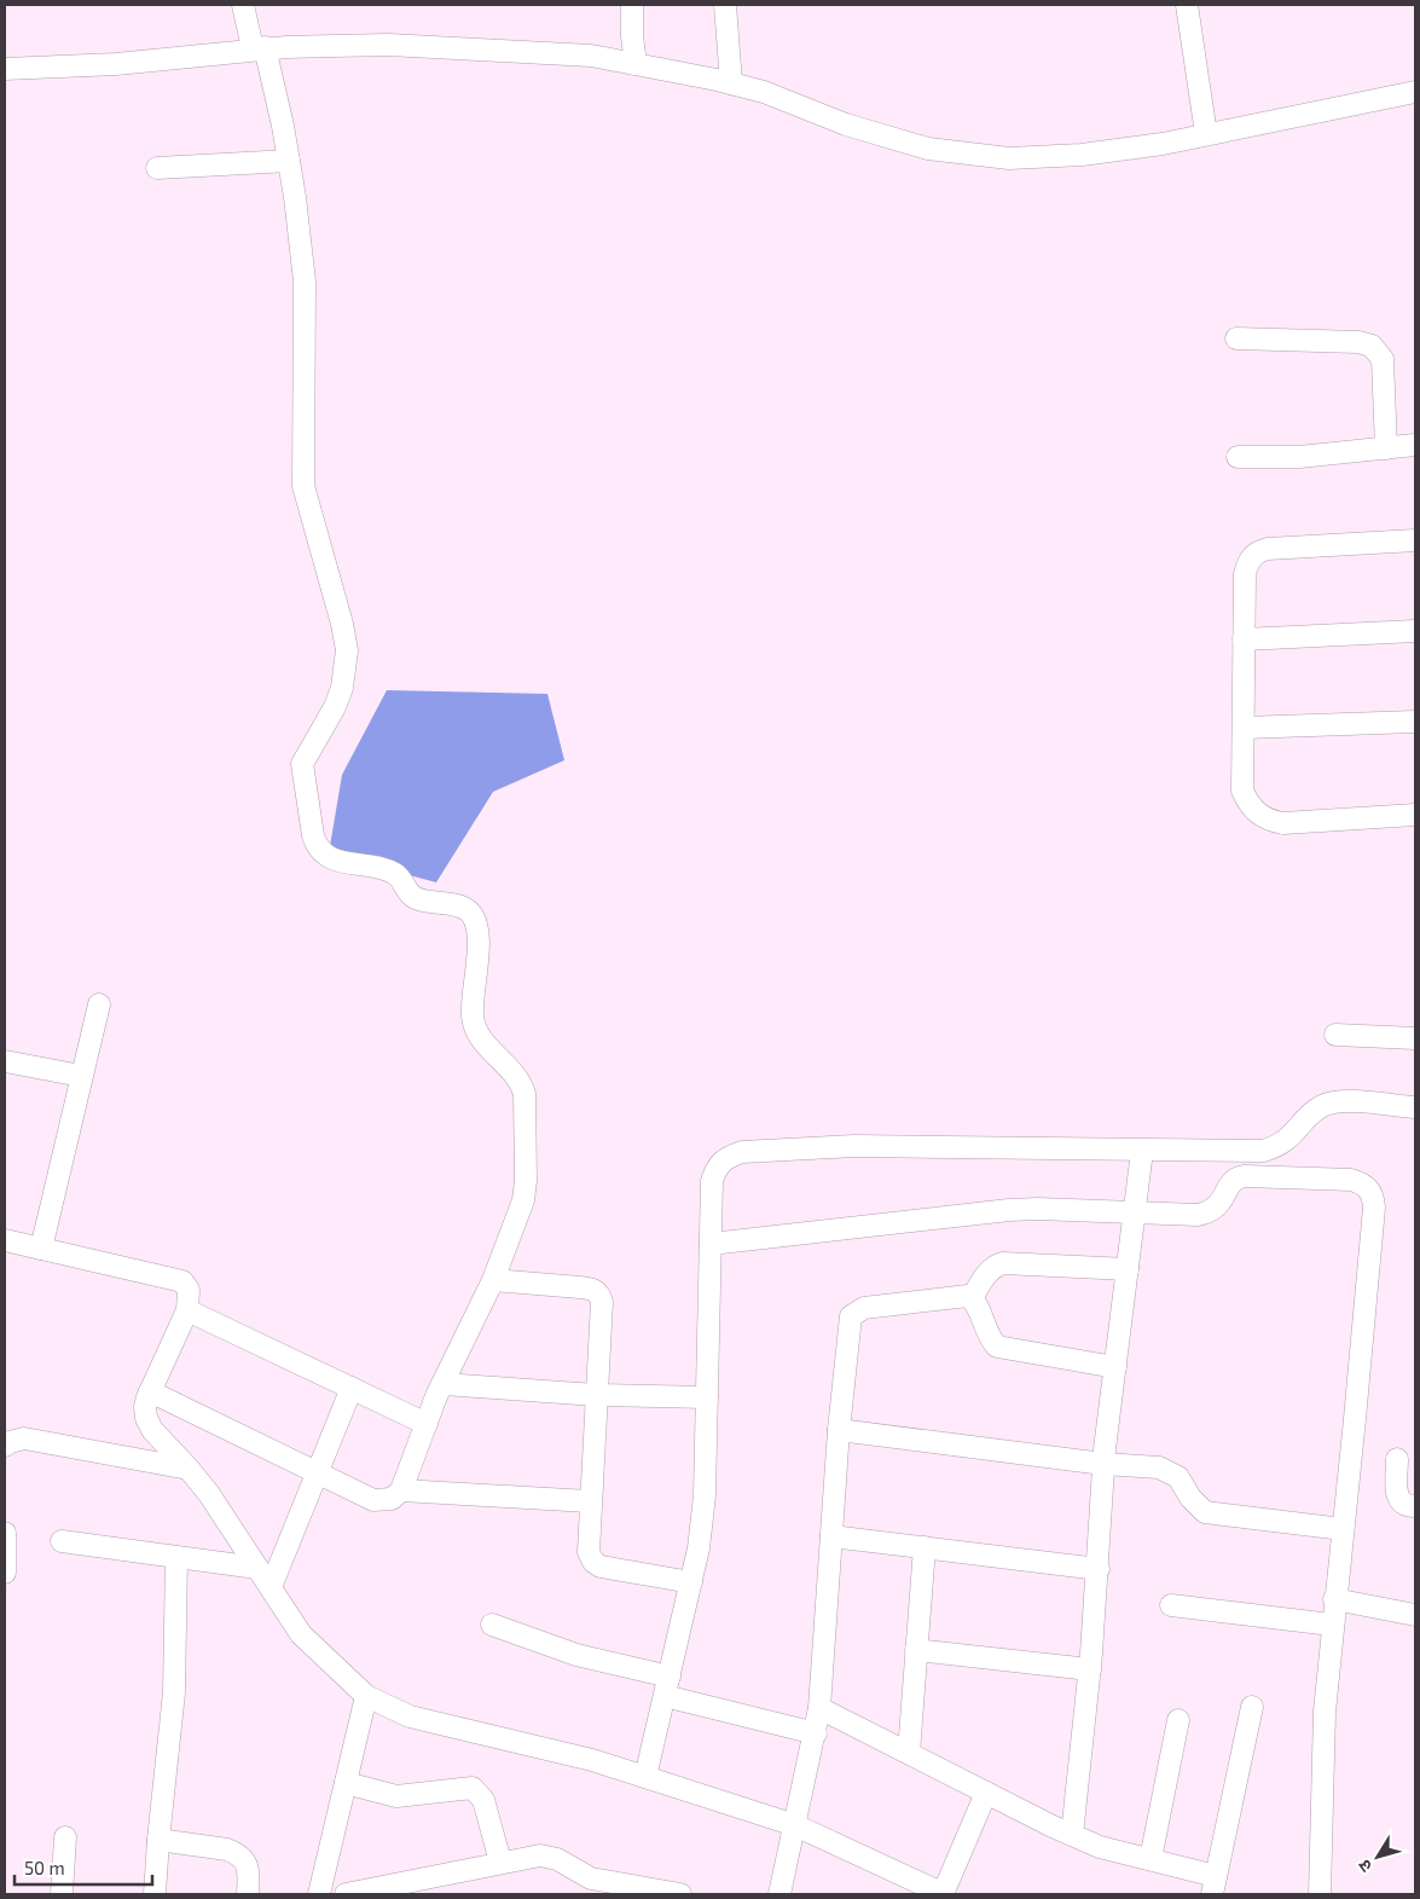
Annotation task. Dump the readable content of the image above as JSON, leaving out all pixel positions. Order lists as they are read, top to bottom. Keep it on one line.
{"scale_bar":"50 m","north":"bottom left"}
